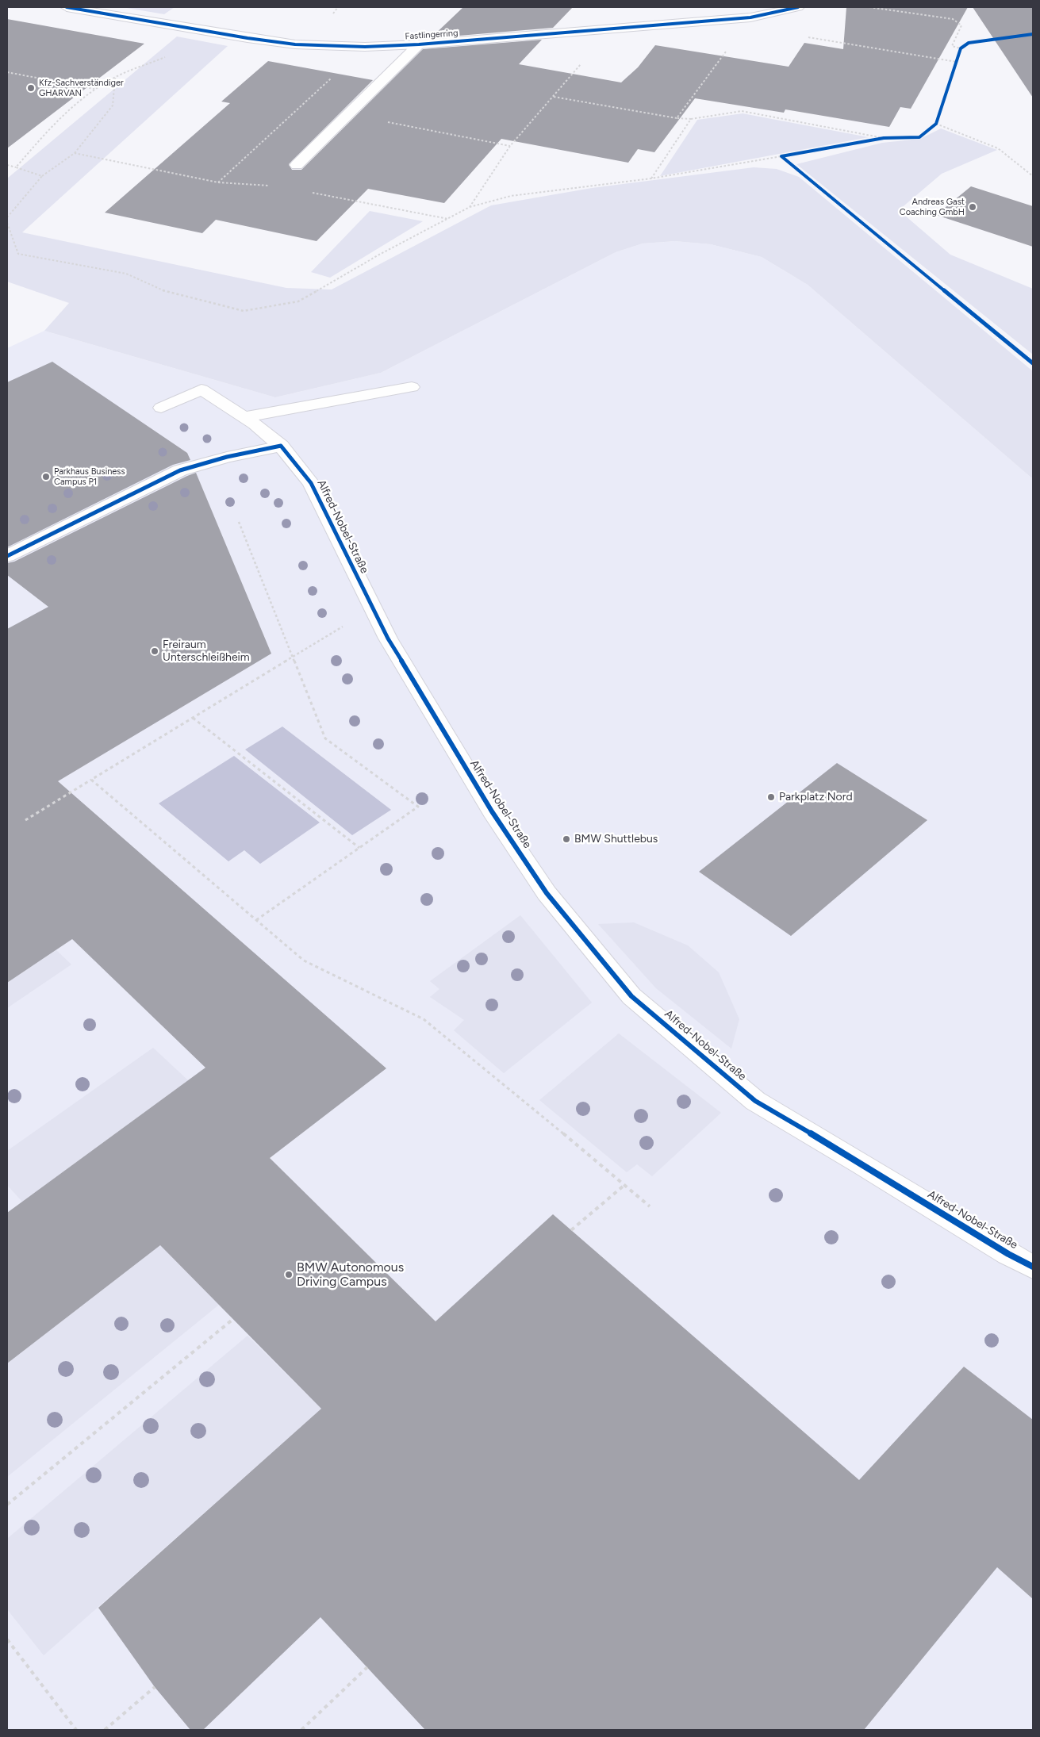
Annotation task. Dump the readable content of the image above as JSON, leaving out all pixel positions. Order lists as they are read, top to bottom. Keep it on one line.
{"streets":{"street":["Fastlingerring","Alfred-Nobel-Straße"]},"places":["Kfz-Sachverständiger GHARVAN","Andreas Gast Coaching GmbH","Parkhaus Business Campus P1","Freiraum Unterschleißheim","Parkplatz Nord","BMW Shuttlebus","BMW Autonomous Driving Campus"]}
